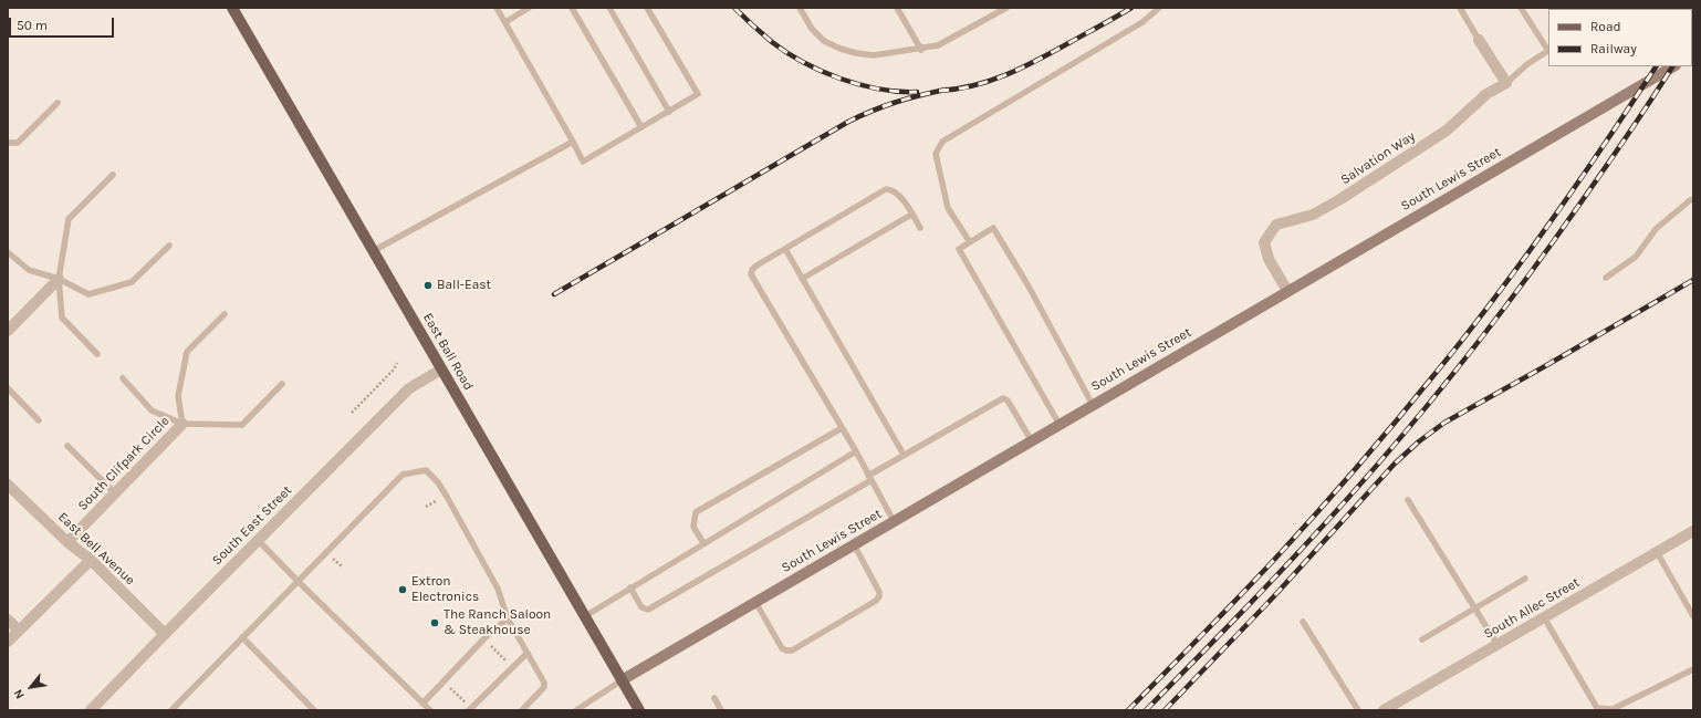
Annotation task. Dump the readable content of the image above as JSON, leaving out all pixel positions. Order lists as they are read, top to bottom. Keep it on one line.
{"streets":{"main road":["South Lewis Street","East Ball Road"],"street":["Salvation Way","South Clifpark Circle","South East Street","East Bell Avenue","South Allec Street"]},"crossings":[["Salvation Way","South Lewis Street"],["South Lewis Street","East Ball Road"],["East Ball Road","South East Street"],["South Clifpark Circle","East Bell Avenue"],["South East Street","East Bell Avenue"]],"places":["Ball-East","Extron Electronics","The Ranch Saloon & Steakhouse"],"legend":["Road","Railway"],"scale_bar":"50 m","north":"bottom left"}
